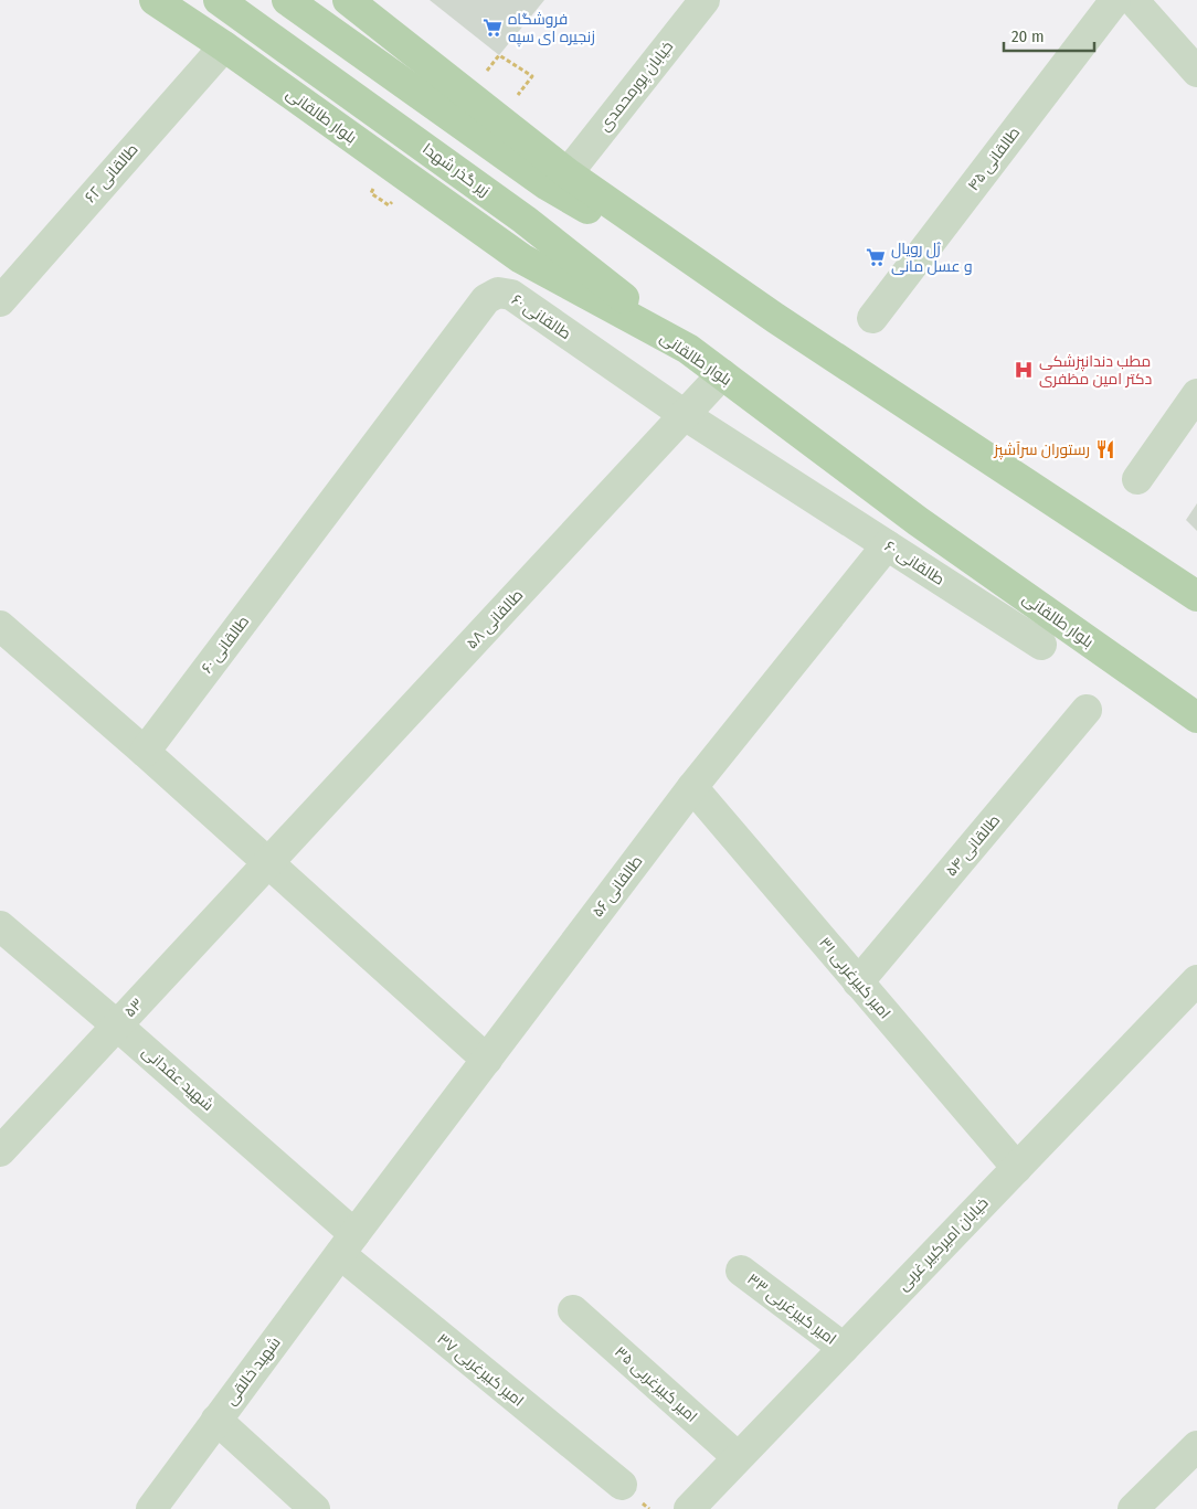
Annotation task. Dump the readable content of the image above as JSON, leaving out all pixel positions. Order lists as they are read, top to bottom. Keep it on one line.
{"streets":{"main road":["بلوار طالقانی","زیر گذر شهدا"],"street":["خیابان پورمحمدی","طالقانی ۴۵","طالقانی ۶۲","طالقانی ۶۰","طالقانی ۵۸","طالقانی ۵۴","طالقانی ۵۶","امیر کبیرغربی ۳۱","۵۳","شهید عقدانی","خیابان امیرکبیر غربی","امیر کبیرغربی ۳۳","امیر کبیرغربی ۳۷","شهید خالقی","امیر کبیرغربی ۳۵"]},"crossings":[["بلوار طالقانی","زیر گذر شهدا"],["بلوار طالقانی","طالقانی ۶۲"],["بلوار طالقانی","طالقانی ۵۸"],["طالقانی ۶۰","طالقانی ۵۸"],["طالقانی ۶۰","طالقانی ۵۶"],["طالقانی ۵۸","۵۳"],["طالقانی ۵۴","امیر کبیرغربی ۳۱"],["طالقانی ۵۶","امیر کبیرغربی ۳۱"],["طالقانی ۵۶","شهید عقدانی"],["طالقانی ۵۶","امیر کبیرغربی ۳۷"],["طالقانی ۵۶","شهید خالقی"],["امیر کبیرغربی ۳۱","خیابان امیرکبیر غربی"],["۵۳","شهید عقدانی"],["شهید عقدانی","امیر کبیرغربی ۳۷"],["شهید عقدانی","شهید خالقی"],["خیابان امیرکبیر غربی","امیر کبیرغربی ۳۳"],["خیابان امیرکبیر غربی","امیر کبیرغربی ۳۵"],["امیر کبیرغربی ۳۷","شهید خالقی"]],"places":{"supermarket":["فروشگاه زنجیره ای سپه","ژل رویال و عسل مانی"],"hospital":["مطب دندانپزشکی دکتر امین مظفری"],"restaurant":["رستوران سرآشپز"]},"scale_bar":"20 m"}
